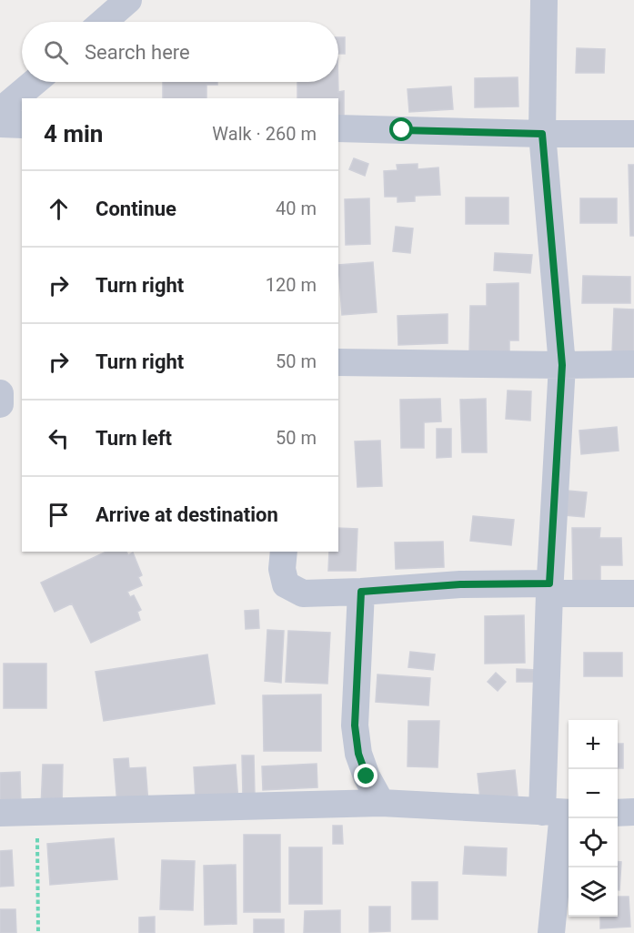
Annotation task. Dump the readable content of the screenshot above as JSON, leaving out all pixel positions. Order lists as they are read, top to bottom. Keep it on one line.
{"page":{"search":"Search here","heading":["4 min","Walk · 260 m"],"list":[["Continue","40 m"],["Turn right","120 m"],["Turn right","50 m"],["Turn left","50 m"],"Arrive at destination"],"map_buttons":["+","−"]}}
